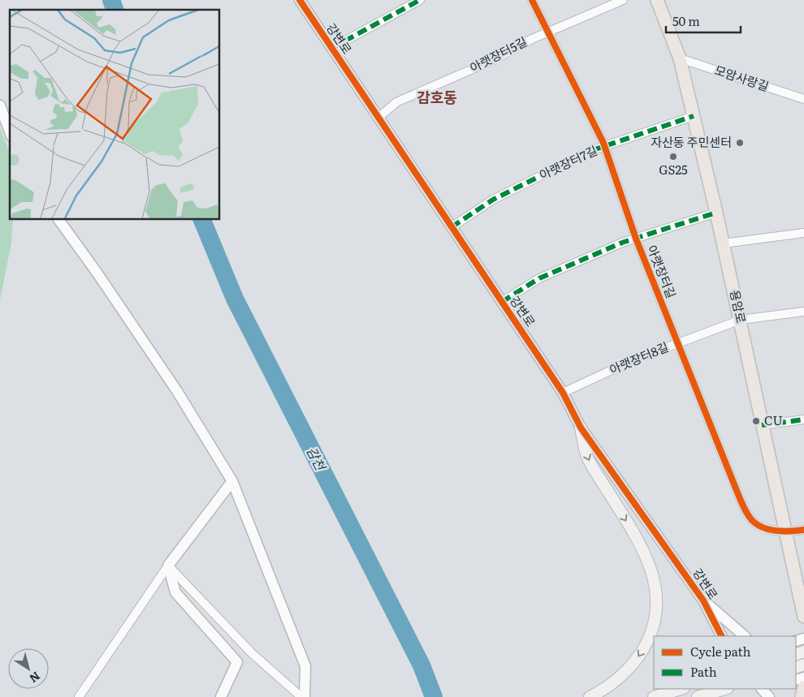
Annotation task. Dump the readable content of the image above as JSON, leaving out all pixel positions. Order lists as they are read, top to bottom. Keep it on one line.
{"streets":{"main road":["용암로"],"street":["강변로","아랫장터5길","모암사랑길","아랫장터7길","아랫장터길","아랫장터8길"]},"crossings":[["강변로","아랫장터5길"],["강변로","아랫장터7길"],["강변로","아랫장터8길"],["아랫장터5길","아랫장터길"],["모암사랑길","용암로"],["아랫장터7길","아랫장터길"],["아랫장터7길","용암로"],["아랫장터길","용암로"],["아랫장터길","아랫장터8길"],["용암로","아랫장터8길"]],"districts":["감호동"],"water":["감천"],"places":["자산동 주민센터","GS25","CU"],"legend":["Cycle path","Path"],"scale_bar":"50 m","north":"bottom right"}
